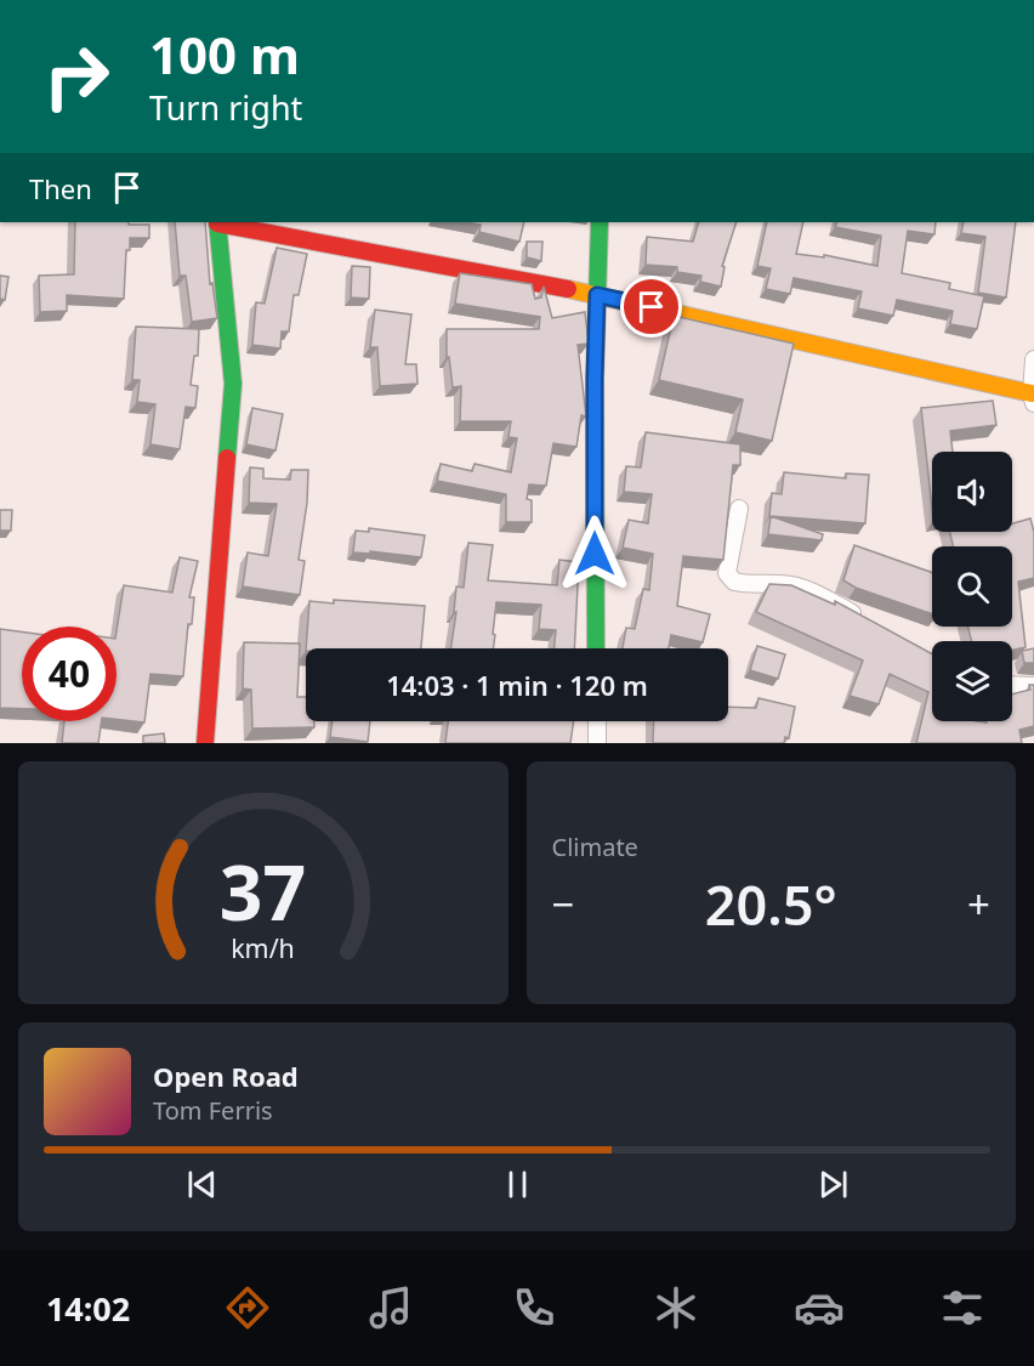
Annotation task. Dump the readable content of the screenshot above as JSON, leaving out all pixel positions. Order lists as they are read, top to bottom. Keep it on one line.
{"page":{"turn":["100 m","Turn right"],"then":"Then","limit":"40","trip":"14:03 · 1 min · 120 m","tile":"Climate","heat":["−","20.5°","+"],"song":["Open Road","Tom Ferris"],"tabs":"14:02","gauge":["37","km/h"]}}
